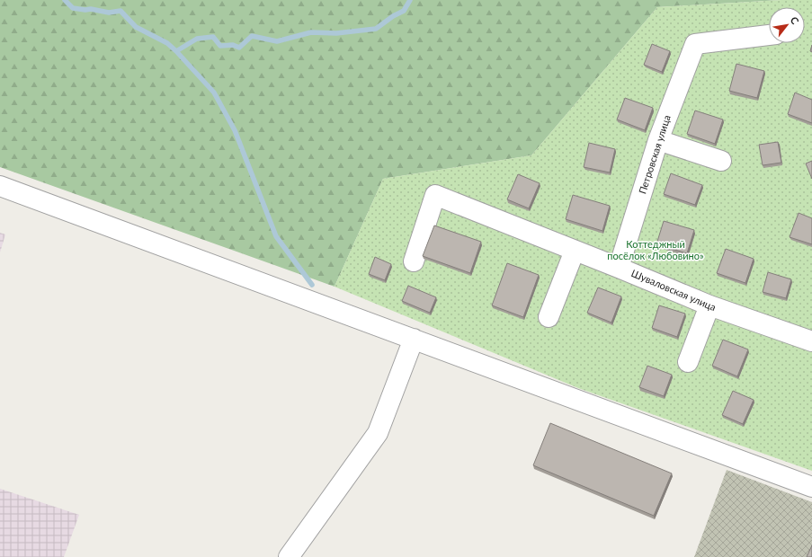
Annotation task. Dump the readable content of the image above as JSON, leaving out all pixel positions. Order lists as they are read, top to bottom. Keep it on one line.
{"streets":{"street":["Петровская улица","Шуваловская улица"]},"crossings":[["Петровская улица","Шуваловская улица"]],"parks":["Коттеджный посёлок «Любовино»"],"north":"top right"}
